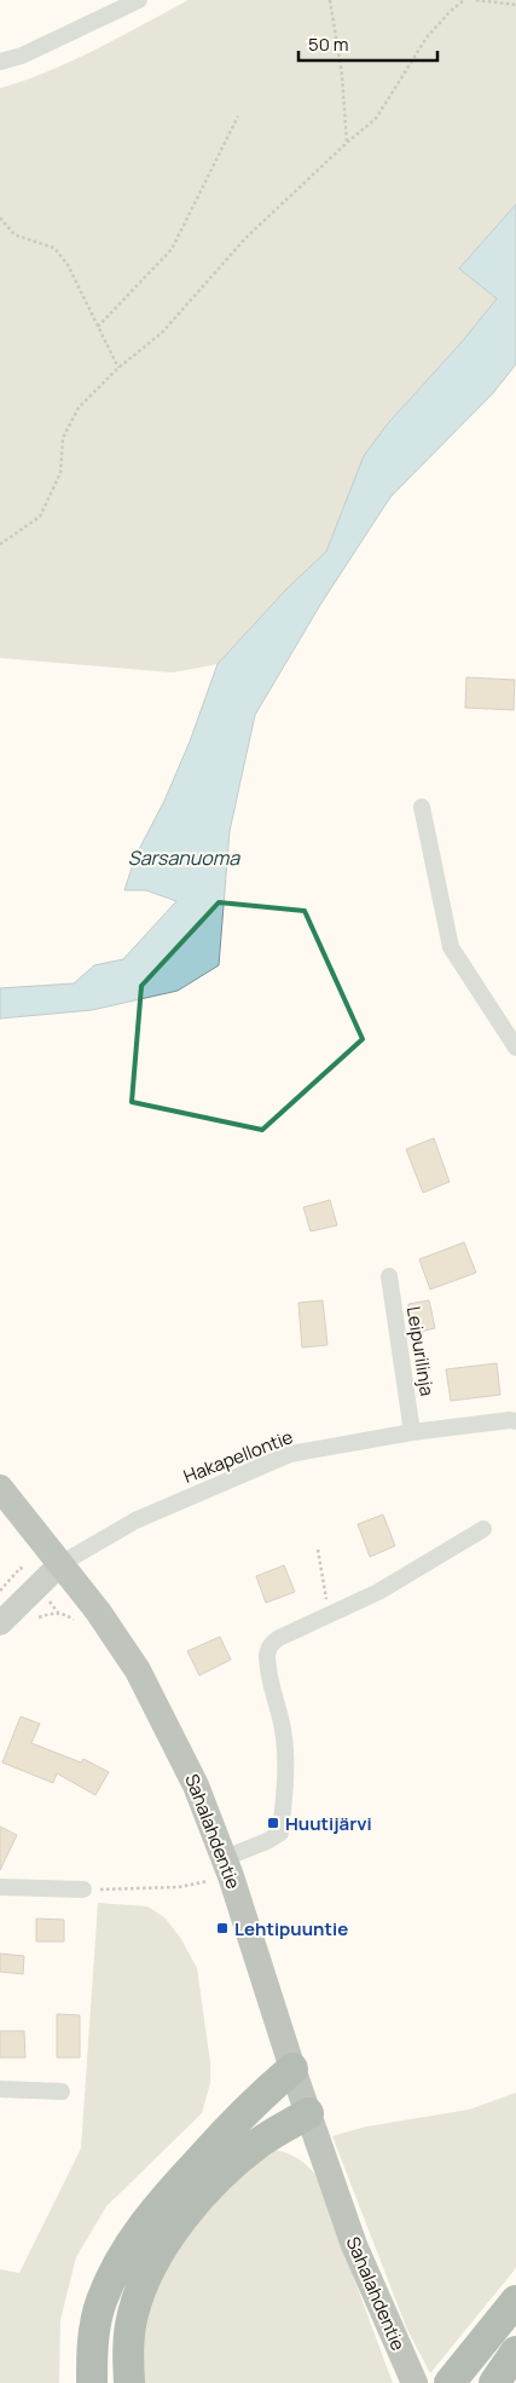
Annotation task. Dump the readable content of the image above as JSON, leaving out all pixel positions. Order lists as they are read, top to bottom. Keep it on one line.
{"streets":{"main road":["Sahalahdentie"],"street":["Leipurilinja","Hakapellontie"]},"crossings":[["Leipurilinja","Hakapellontie"],["Hakapellontie","Sahalahdentie"]],"water":["Sarsanuoma"],"places":{"transit":["Huutijärvi","Lehtipuuntie"]},"scale_bar":"50 m"}
